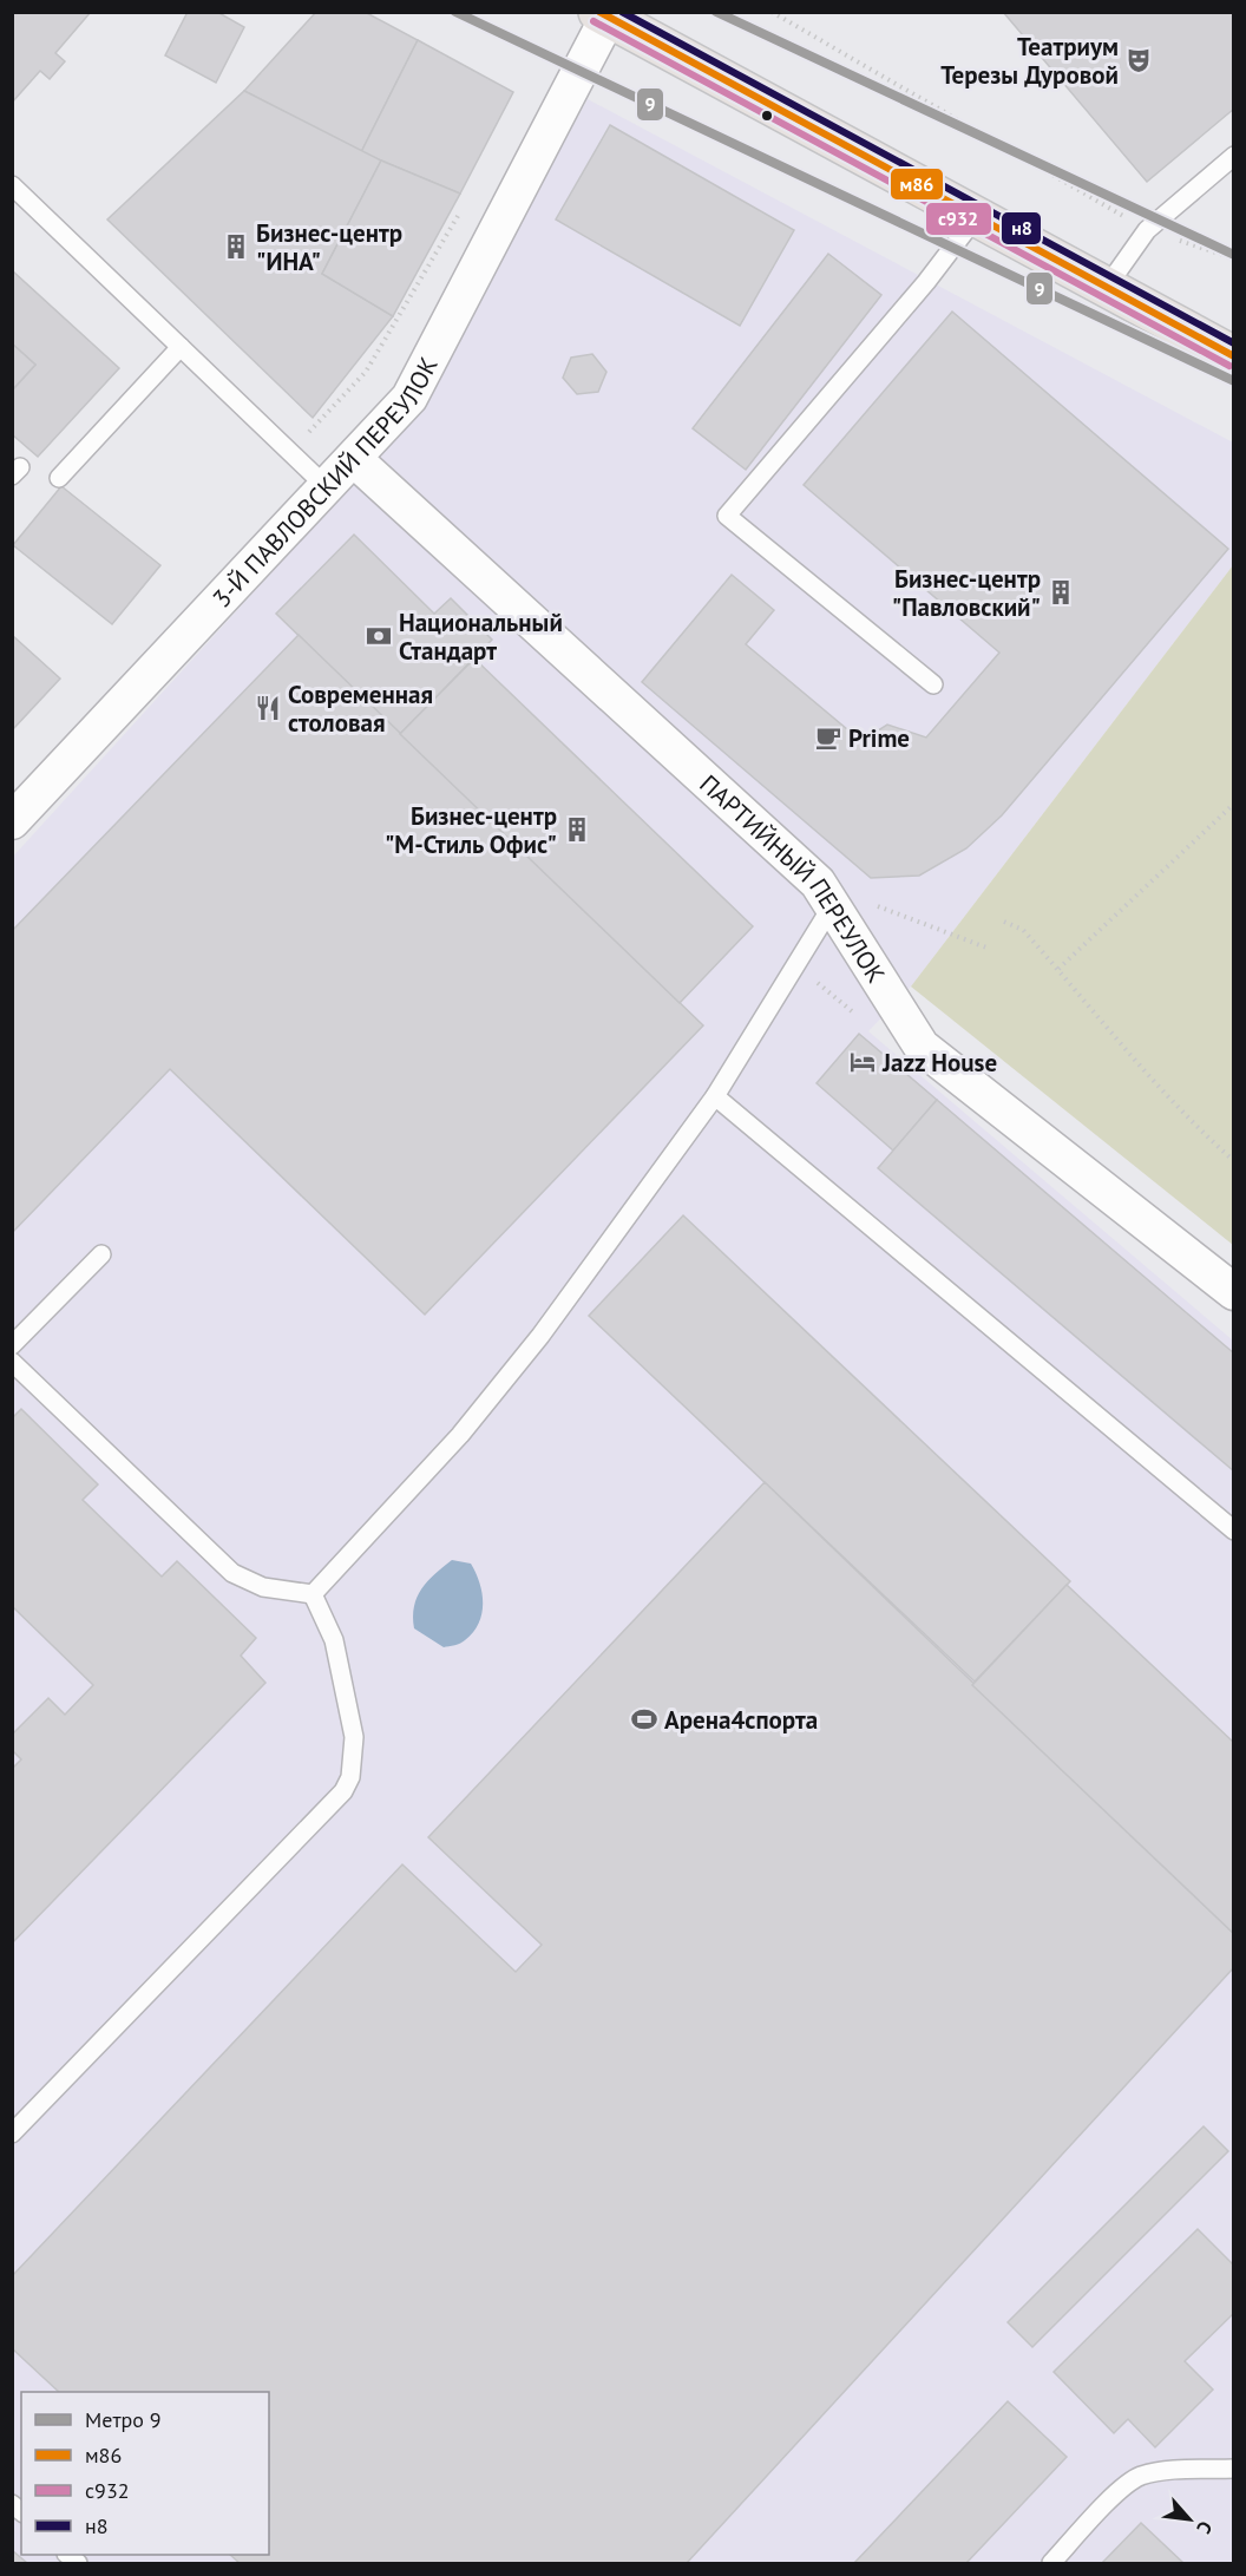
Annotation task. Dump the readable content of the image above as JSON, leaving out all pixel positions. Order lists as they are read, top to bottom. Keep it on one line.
{"streets":{"street":["3-Й ПАВЛОВСКИЙ ПЕРЕУЛОК","ПАРТИЙНЫЙ ПЕРЕУЛОК"]},"crossings":[["3-Й ПАВЛОВСКИЙ ПЕРЕУЛОК","ПАРТИЙНЫЙ ПЕРЕУЛОК"]],"places":{"theatre":["Театриум Терезы Дуровой"],"building":["Бизнес-центр \"ИНА\"","Бизнес-центр \"Павловский\"","Бизнес-центр \"М-Стиль Офис\""],"bank":["Национальный Стандарт"],"restaurant":["Современная столовая"],"cafe":["Prime"],"hotel":["Jazz House"],"sports":["Арена4спорта"]},"lines":["metro line 9","transit line м86","transit line н8","transit line с932"],"legend":["Метро 9","м86","с932","н8"],"north":"bottom right"}
